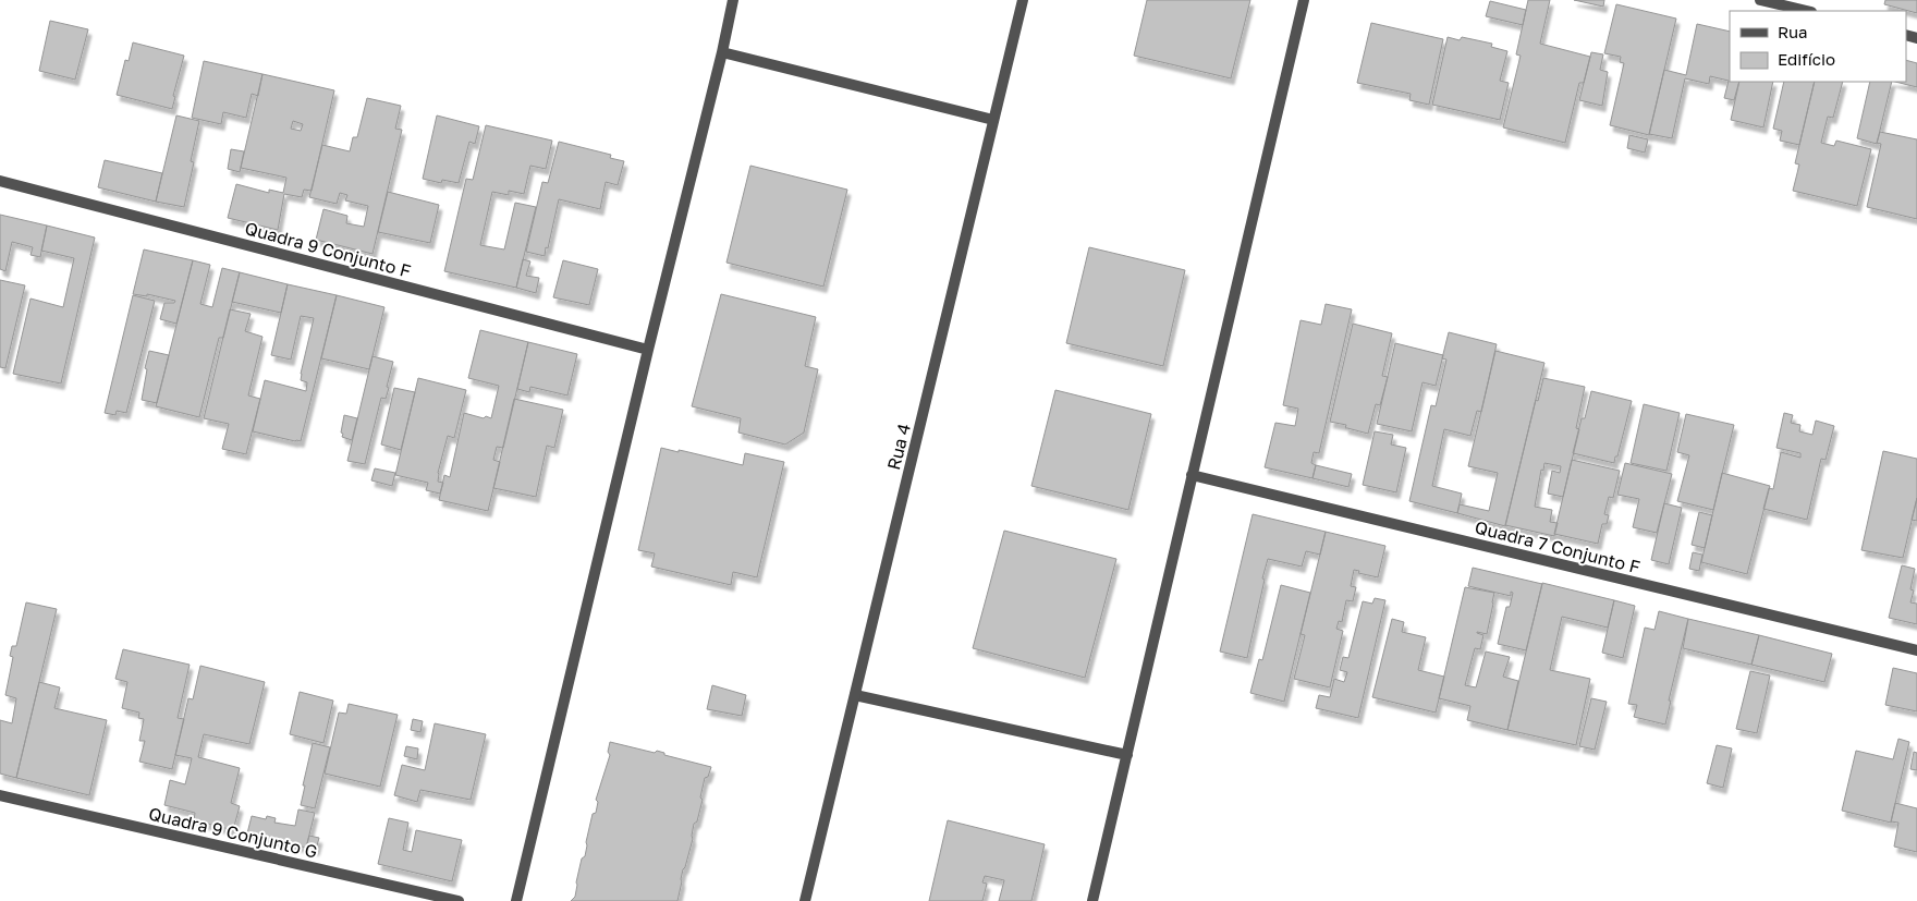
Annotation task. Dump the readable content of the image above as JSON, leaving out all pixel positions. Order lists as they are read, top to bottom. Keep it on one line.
{"streets":{"street":["Quadra 9 Conjunto F","Rua 4","Quadra 7 Conjunto F","Quadra 9 Conjunto G"]},"legend":["Rua","Edifício"]}
